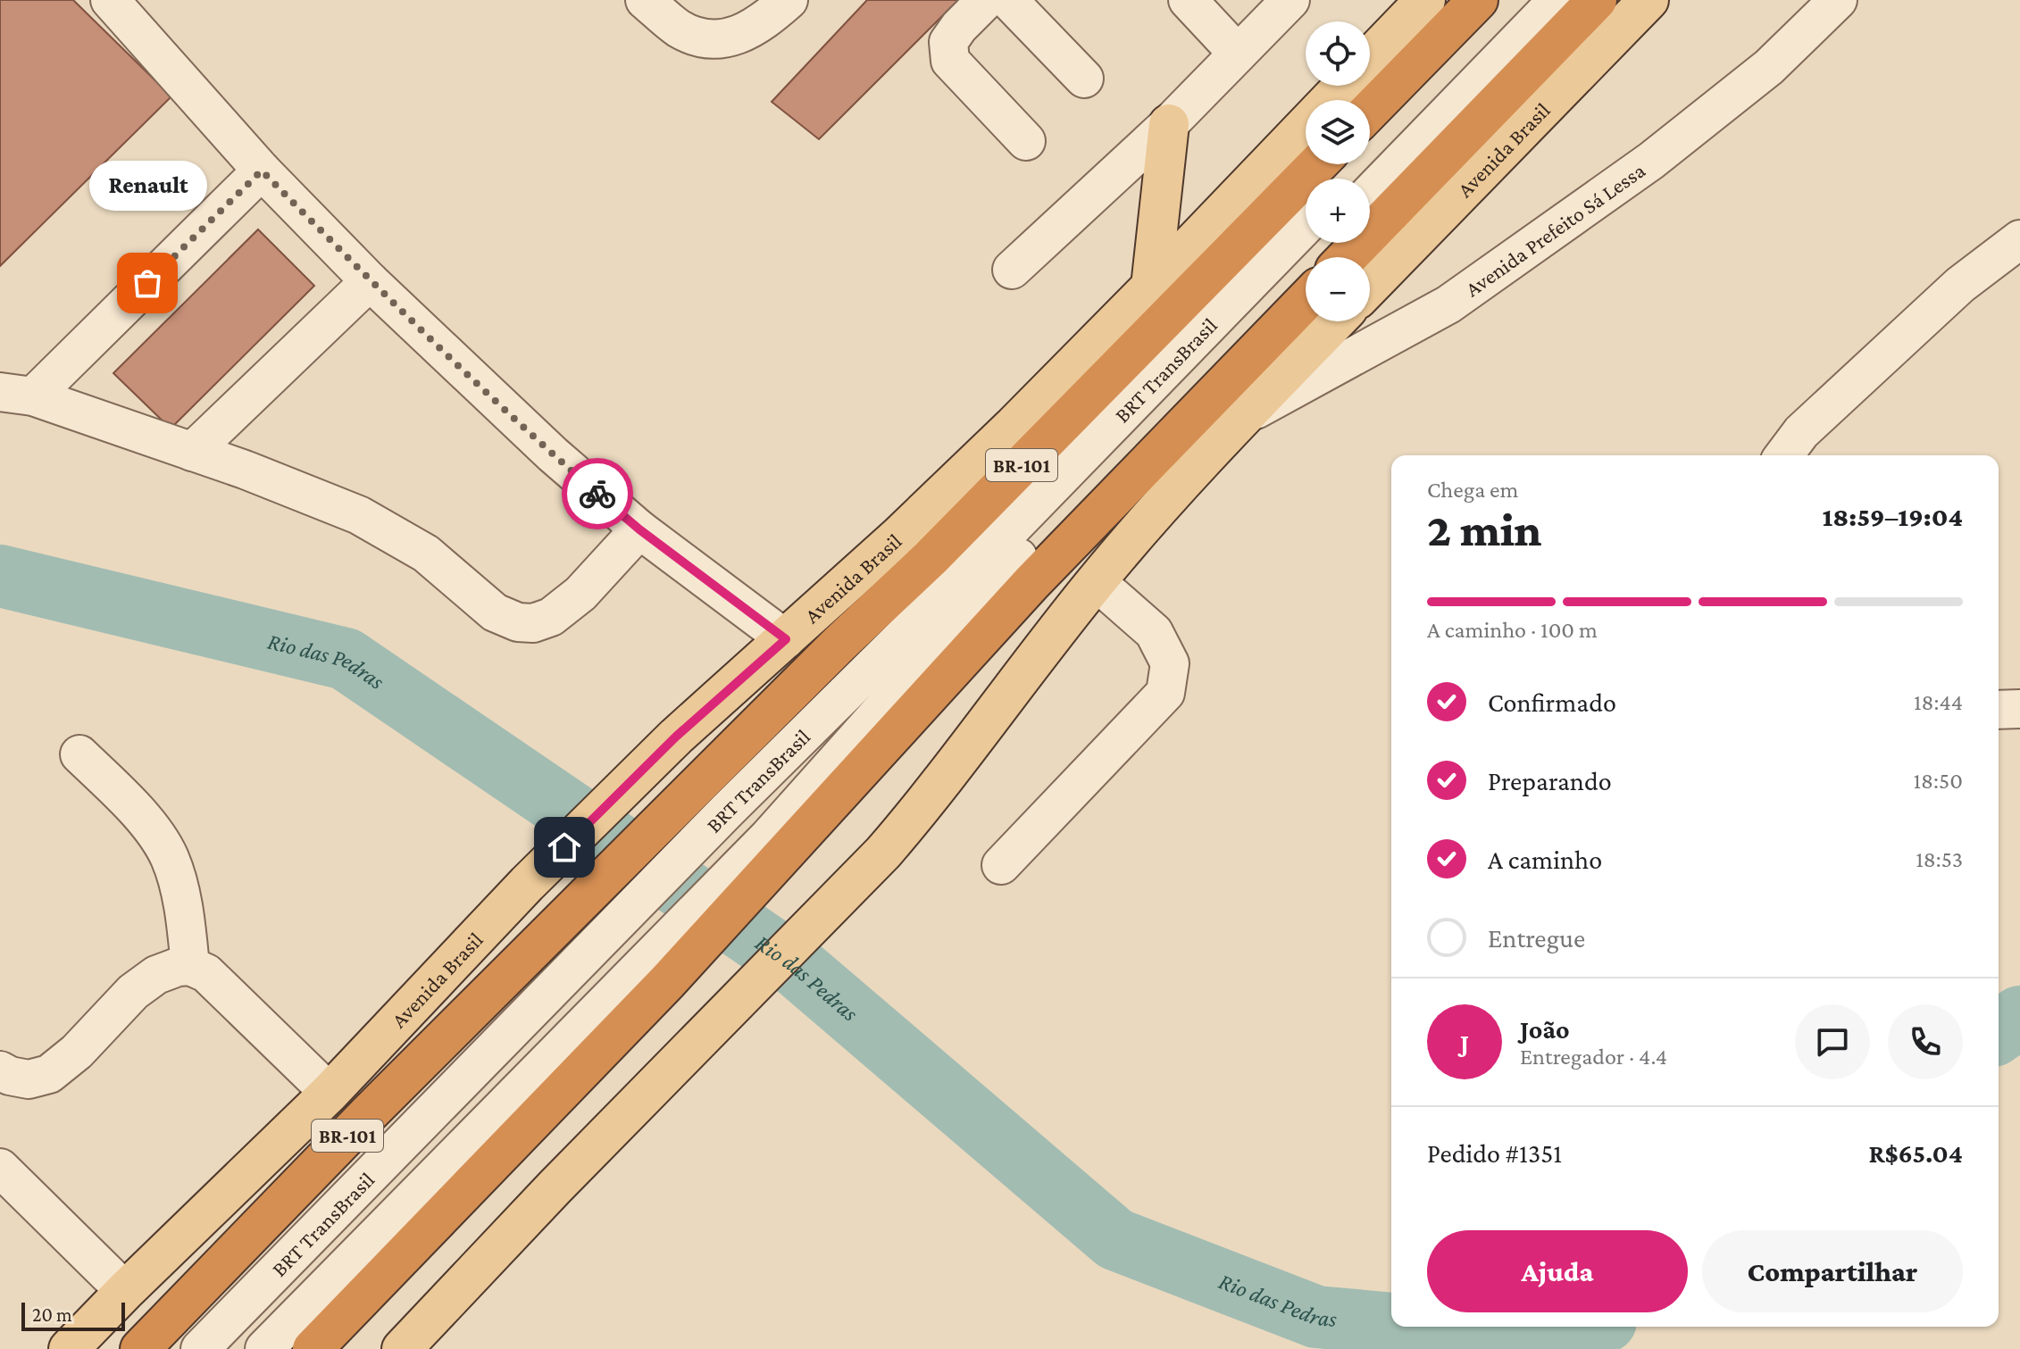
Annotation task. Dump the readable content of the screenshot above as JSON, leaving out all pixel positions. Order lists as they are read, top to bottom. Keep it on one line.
{"streets":{"highway":["Avenida Brasil","BR-101"],"street":["Avenida Prefeito Sá Lessa","BRT TransBrasil"]},"water":["Rio das Pedras"],"places":["Renault"],"scale_bar":"20 m","page":{"map_buttons":["+","−"],"bubble":"Renault","heading":["2 min","Chega em","18:59–19:04"],"panel":["João","Entregador · 4.4","Pedido #1351","R$65.04"],"bar":"A caminho · 100 m","list":[["Confirmado","18:44"],["Preparando","18:50"],["A caminho","18:53"],"Entregue"],"round":"J","buttons":["Ajuda","Compartilhar"],"scale":"20 m"}}
